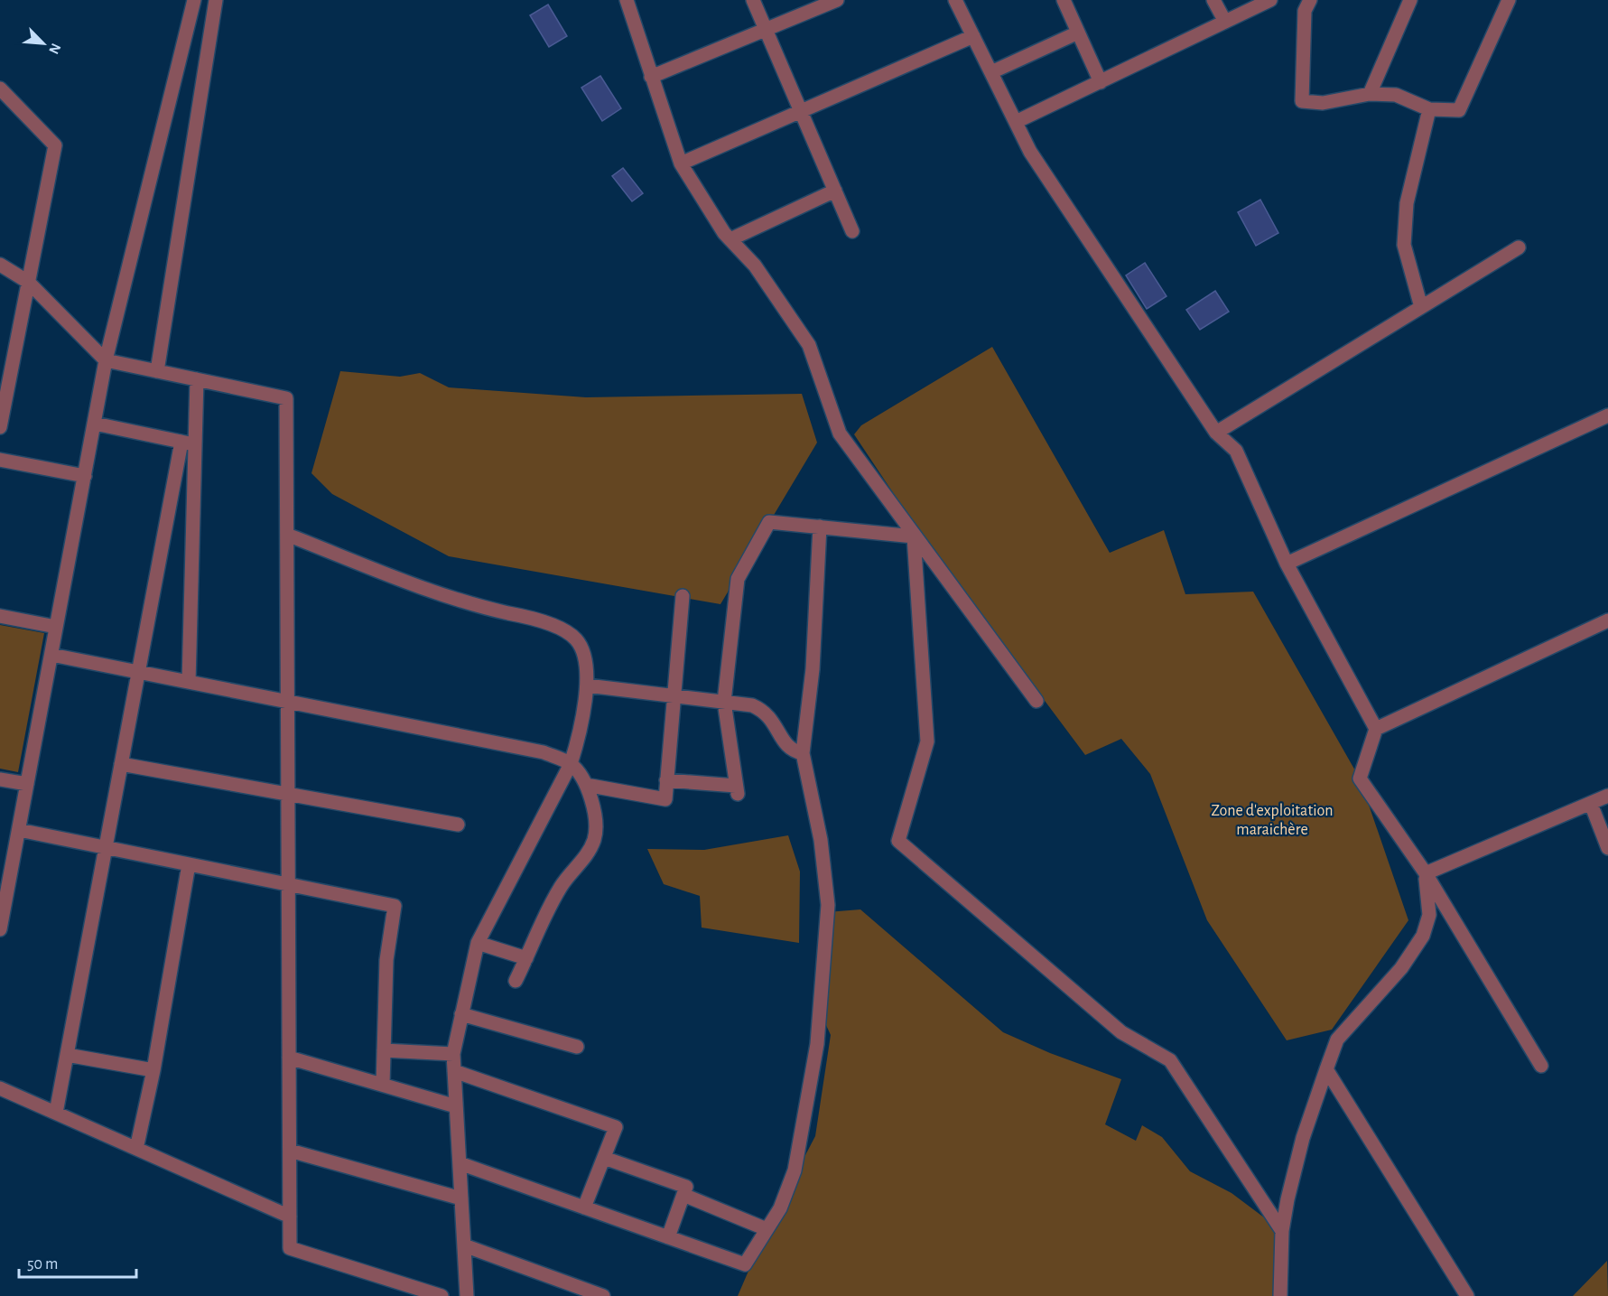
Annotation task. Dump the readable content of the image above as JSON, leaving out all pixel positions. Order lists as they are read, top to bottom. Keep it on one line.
{"parks":["Zone d'exploitation maraichère"],"scale_bar":"50 m","north":"bottom right"}
